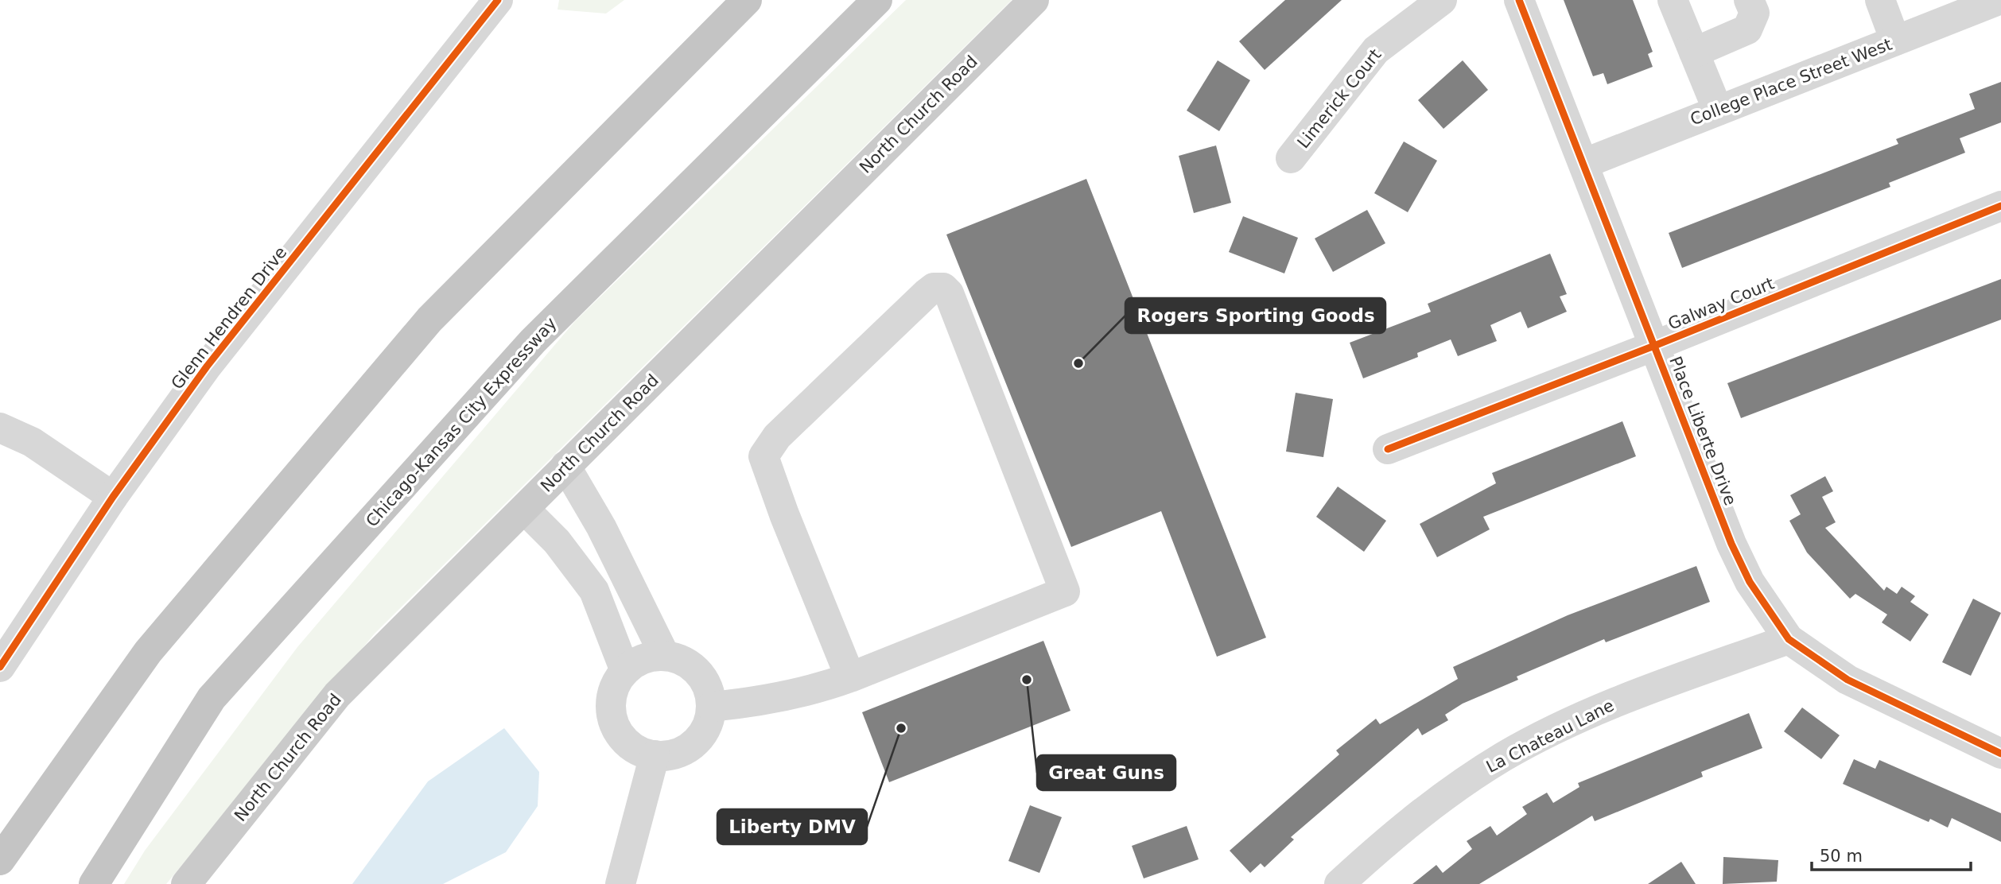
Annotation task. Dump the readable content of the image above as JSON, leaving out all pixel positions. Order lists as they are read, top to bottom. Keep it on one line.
{"streets":{"highway":["Chicago-Kansas City Expressway"],"main road":["North Church Road"],"street":["College Place Street West","Limerick Court","Galway Court","Glenn Hendren Drive","Place Liberte Drive","La Chateau Lane"]},"crossings":[["College Place Street West","Place Liberte Drive"],["Galway Court","Place Liberte Drive"],["Place Liberte Drive","La Chateau Lane"]],"places":["Rogers Sporting Goods","Great Guns","Liberty DMV"],"scale_bar":"50 m"}
